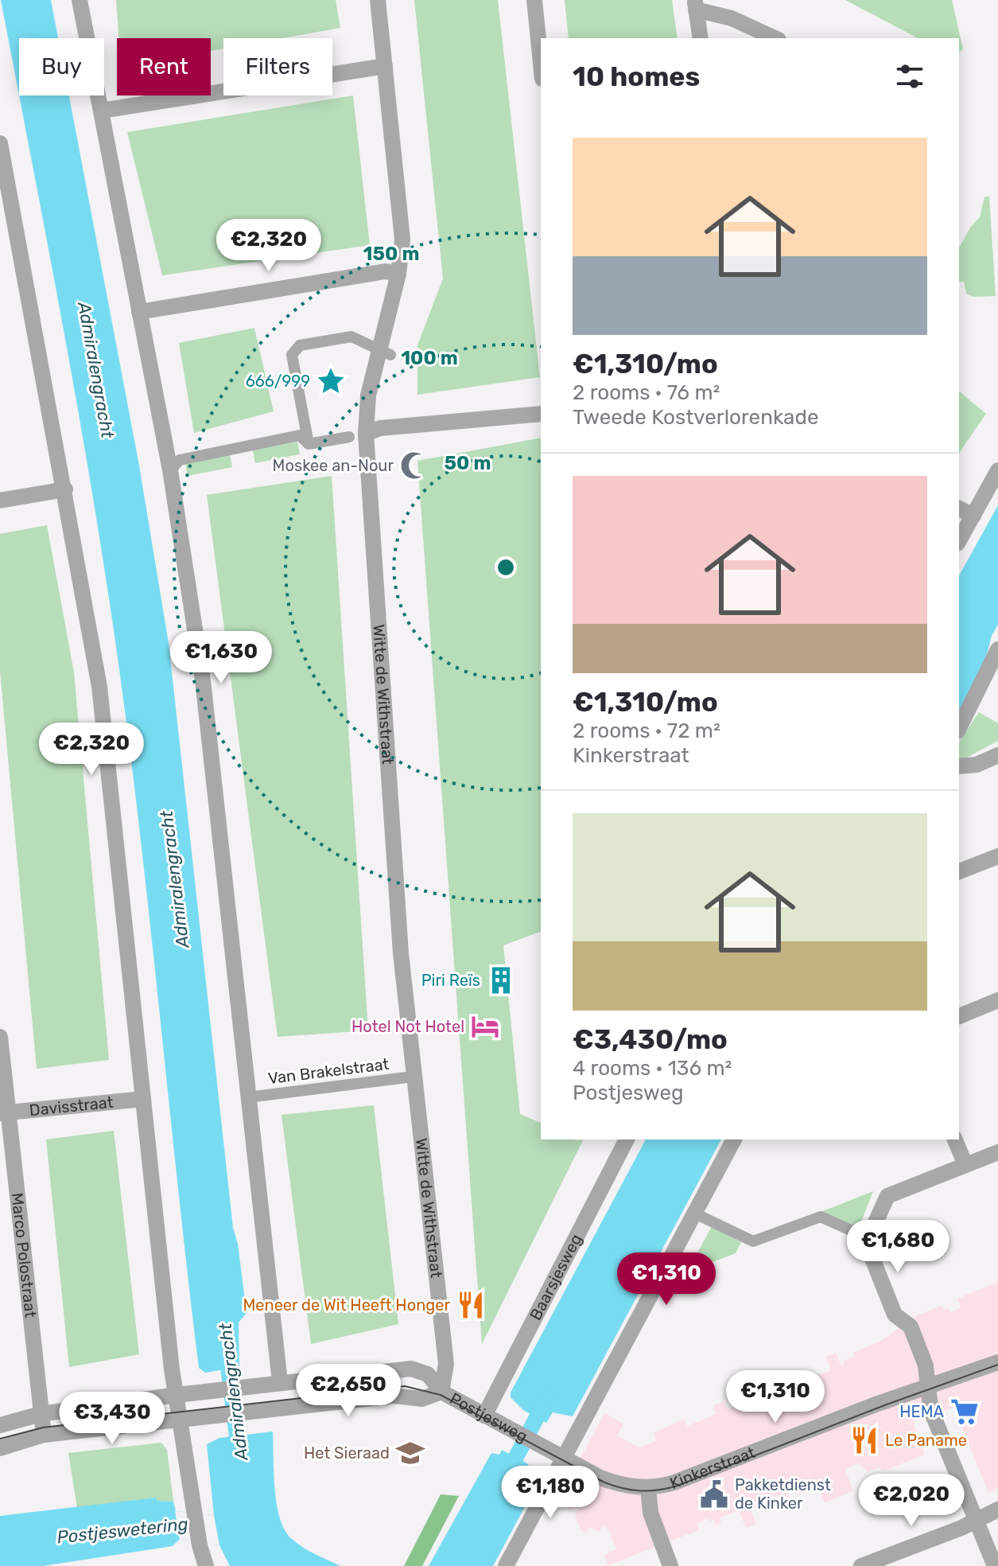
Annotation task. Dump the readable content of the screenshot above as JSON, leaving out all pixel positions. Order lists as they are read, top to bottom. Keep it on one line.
{"streets":{"street":["Witte de Withstraat","Van Brakelstraat","Davisstraat","Marco Polostraat","Baarsjesweg","Postjesweg","Kinkerstraat"]},"crossings":[["Witte de Withstraat","Van Brakelstraat"],["Witte de Withstraat","Postjesweg"],["Davisstraat","Marco Polostraat"],["Marco Polostraat","Postjesweg"],["Baarsjesweg","Postjesweg"],["Postjesweg","Kinkerstraat"]],"water":["Admiralengracht","Postjeswetering"],"places":{"place":["666/999"],"mosque":["Moskee an-Nour"],"building":["Piri Reïs"],"hotel":["Hotel Not Hotel"],"restaurant":["Meneer de Wit Heeft Honger","Le Paname"],"supermarket":["HEMA"],"school or university":["Het Sieraad"],"public building":["Pakketdienst de Kinker"]},"page":{"chip":["Buy","Rent","Filters"],"heading":"10 homes","list":[{"name":"€1,310/mo","note":"2 rooms · 76 m² · Tweede Kostverlorenkade"},{"name":"€1,310/mo","note":"2 rooms · 72 m² · Kinkerstraat"},{"name":"€3,430/mo","note":"4 rooms · 136 m² · Postjesweg"}],"price":["€2,320","€1,630","€2,320","€1,680","€1,310","€2,650","€1,310","€3,430","€1,180","€2,020"]},"rings":["150 m","100 m","50 m"]}
